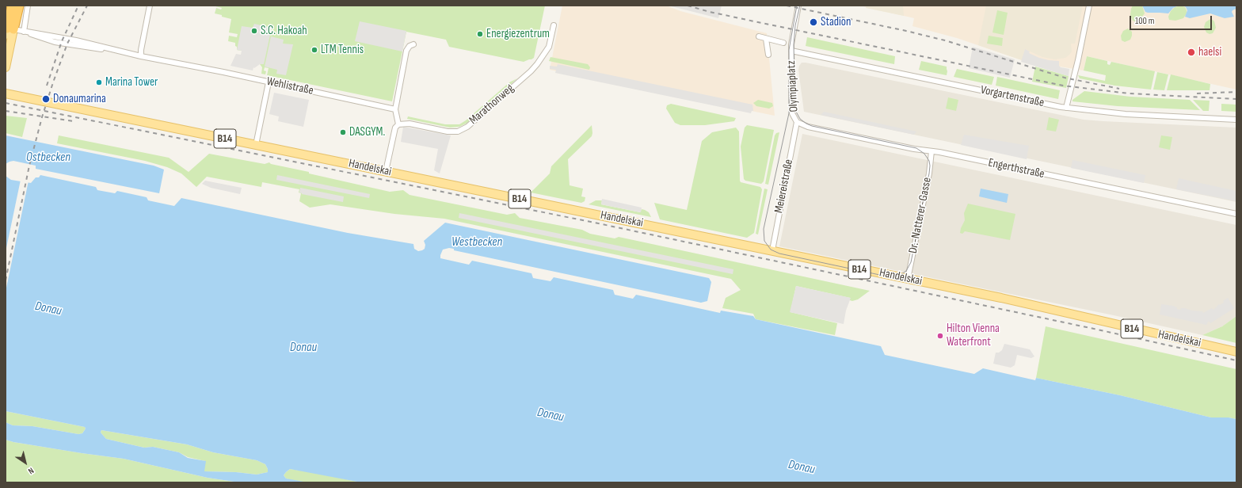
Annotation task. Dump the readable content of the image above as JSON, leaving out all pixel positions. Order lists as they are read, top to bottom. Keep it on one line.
{"streets":{"main road":["B14","Handelskai"],"street":["Wehlistraße","Olympiaplatz","Vorgartenstraße","Marathonweg","Engerthstraße","Meiereistraße","Dr.-Natterer-Gasse"]},"crossings":[["Olympiaplatz","Vorgartenstraße"],["Olympiaplatz","Engerthstraße"],["Olympiaplatz","Meiereistraße"],["Handelskai","Meiereistraße"],["Handelskai","Dr.-Natterer-Gasse"],["Engerthstraße","Meiereistraße"],["Engerthstraße","Dr.-Natterer-Gasse"]],"water":["Ostbecken","Westbecken","Donau"],"places":["Stadion","S.C. Hakoah","Energiezentrum","LTM Tennis","haelsi","Marina Tower","Donaumarina","DASGYM.","Hilton Vienna Waterfront"],"scale_bar":"100 m","north":"bottom right"}
